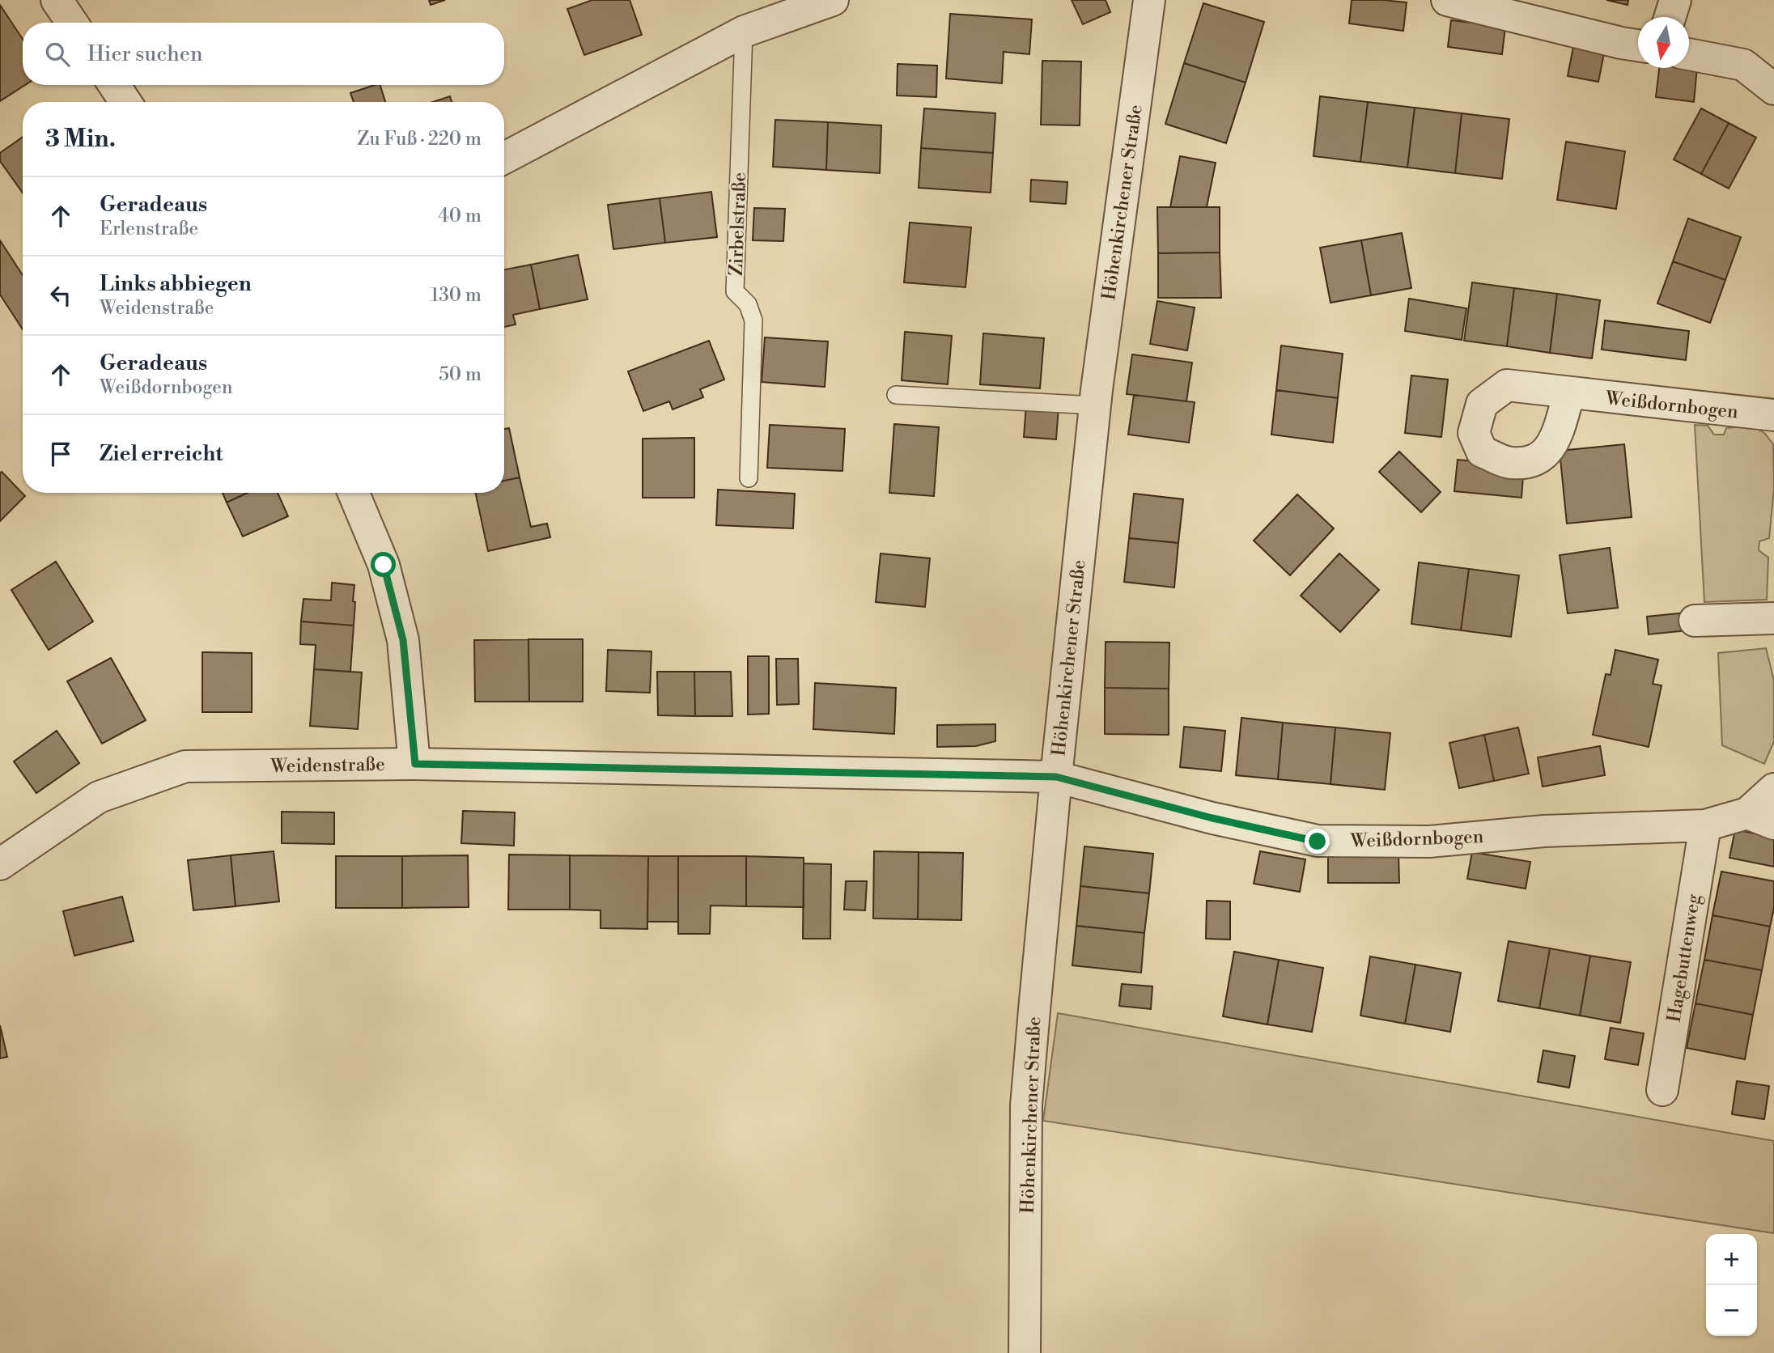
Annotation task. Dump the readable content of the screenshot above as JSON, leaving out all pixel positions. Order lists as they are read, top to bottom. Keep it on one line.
{"streets":{"street":["Höhenkirchener Straße","Weißdornbogen","Weidenstraße","Hagebuttenweg"],"lane":["Zirbelstraße"]},"crossings":[["Höhenkirchener Straße","Weißdornbogen"],["Höhenkirchener Straße","Weidenstraße"],["Weißdornbogen","Weidenstraße"],["Weißdornbogen","Hagebuttenweg"]],"north":"bottom","page":{"search":"Hier suchen","heading":["3 Min.","Zu Fuß · 220 m"],"list":[["Geradeaus","Erlenstraße","40 m"],["Links abbiegen","Weidenstraße","130 m"],["Geradeaus","Weißdornbogen","50 m"],"Ziel erreicht"],"map_buttons":["+","−"]}}
